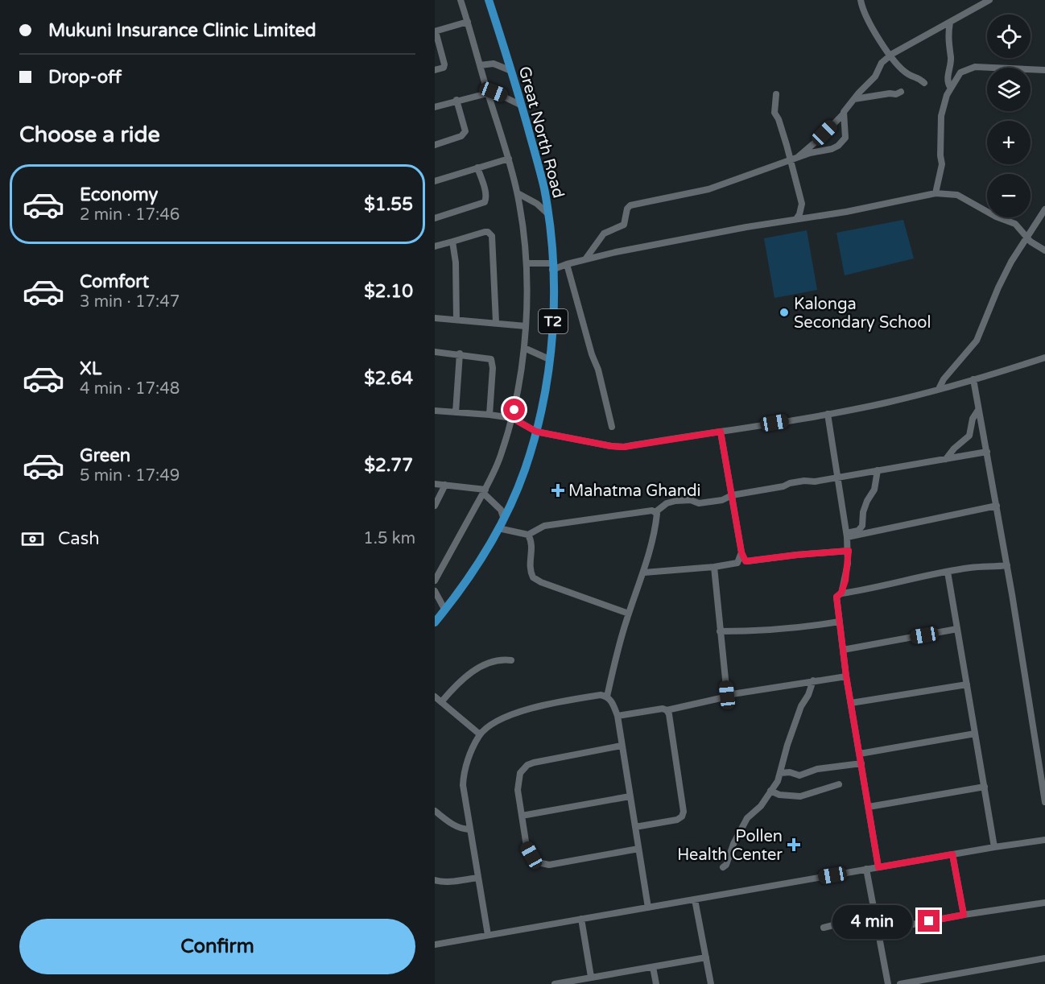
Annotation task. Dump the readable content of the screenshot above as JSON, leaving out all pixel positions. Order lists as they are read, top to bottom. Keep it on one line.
{"streets":{"highway":["Great North Road","T2"]},"places":{"other":["Kalonga Secondary School"],"health":["Mahatma Ghandi","Pollen Health Center"]},"page":{"banner":["Mukuni Insurance Clinic Limited","Drop-off"],"map_buttons":["+","−"],"heading":"Choose a ride","list":[{"name":"Economy","note":"2 min · 17:46","value":"$1.55"},{"name":"Comfort","note":"3 min · 17:47","value":"$2.10"},{"name":"XL","note":"4 min · 17:48","value":"$2.64"},{"name":"Green","note":"5 min · 17:49","value":"$2.77"}],"pay":["Cash","1.5 km"],"bubble":"4 min","buttons":"Confirm"}}
